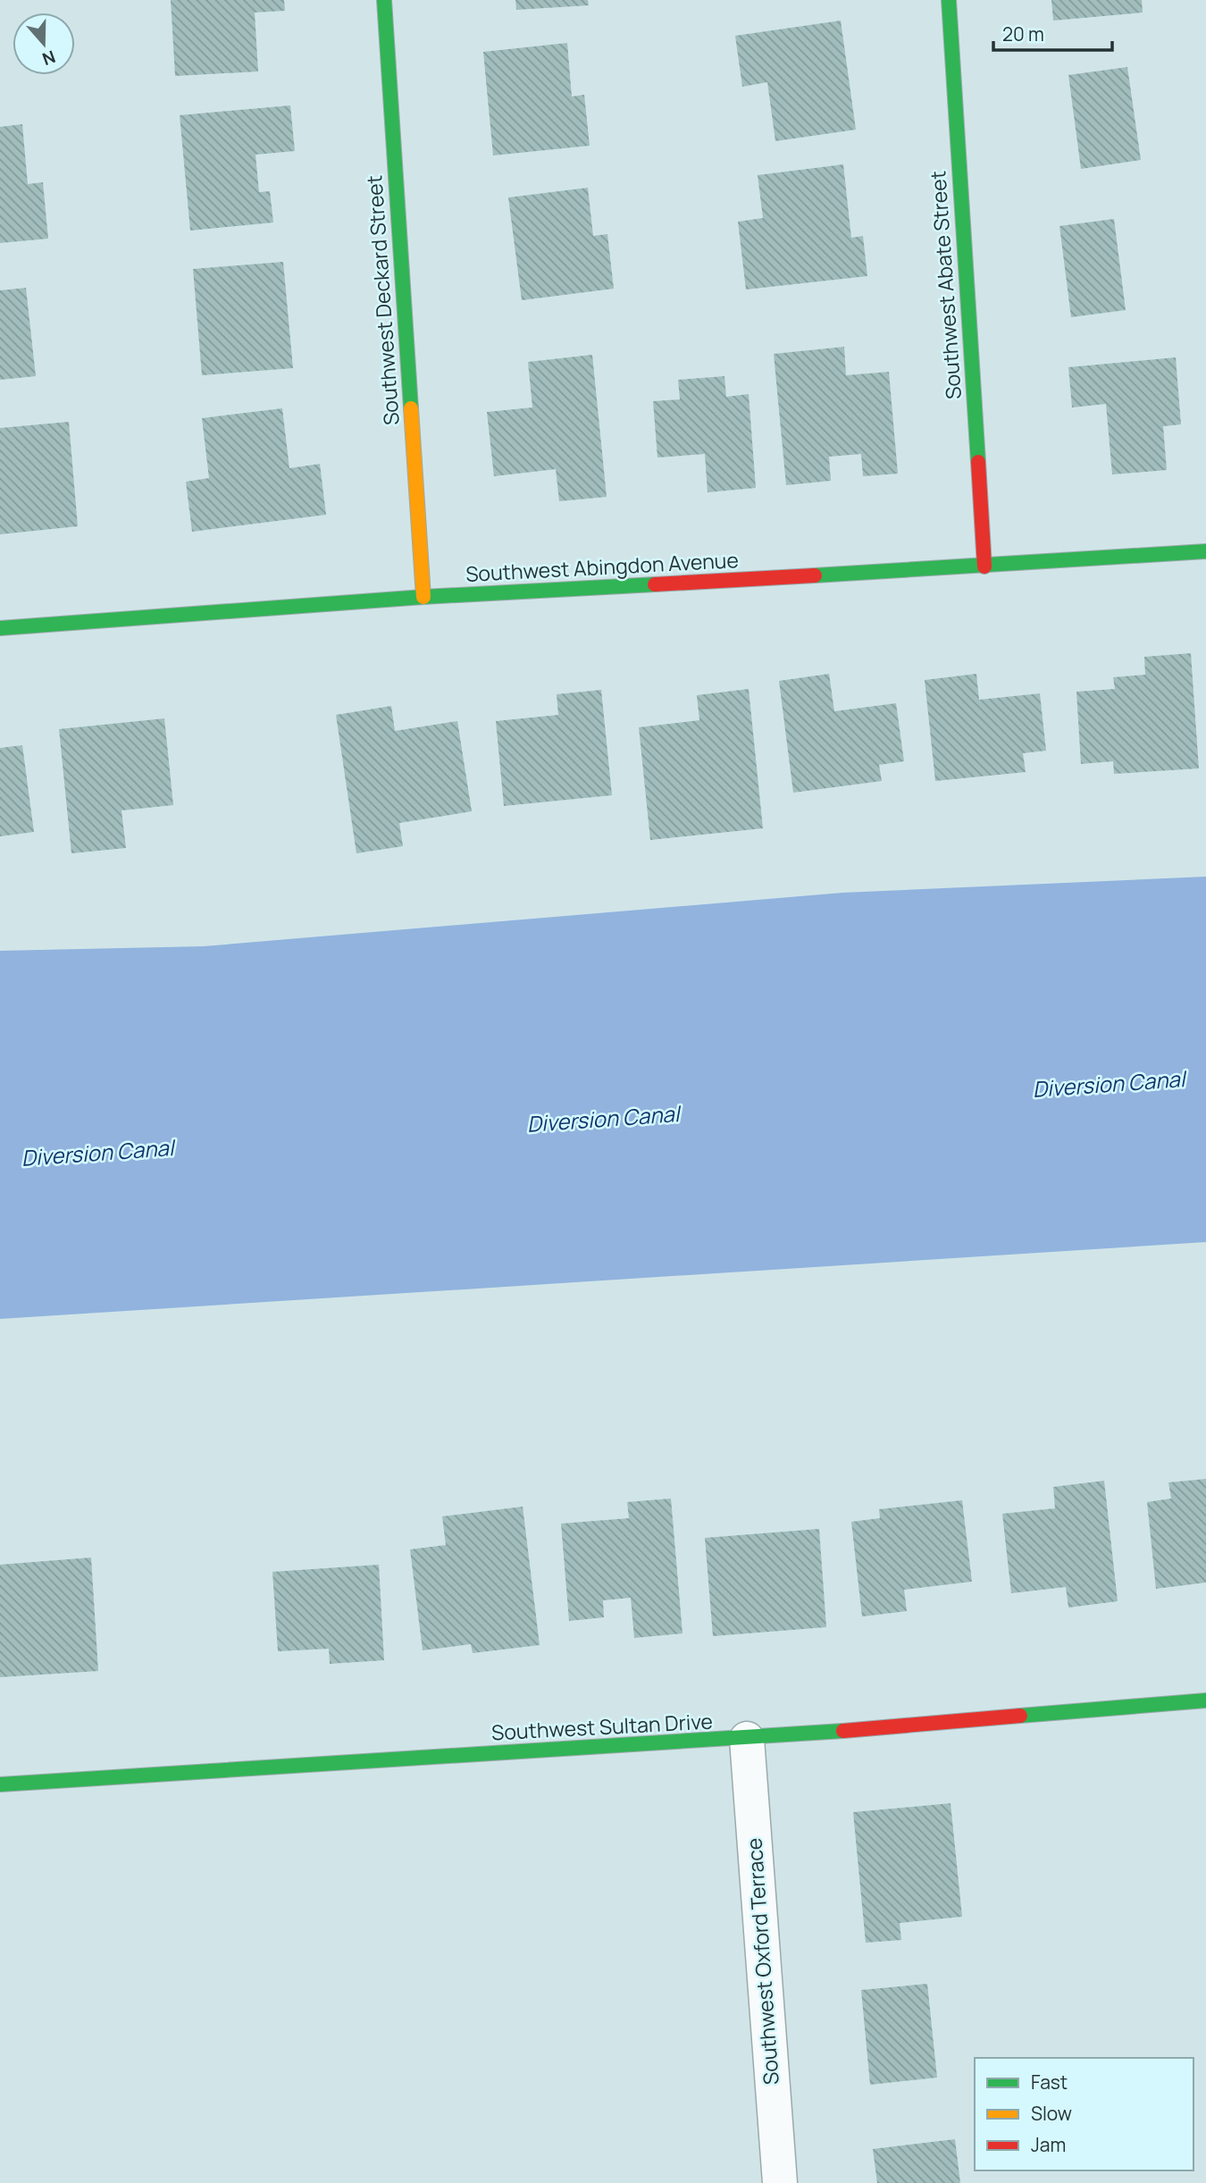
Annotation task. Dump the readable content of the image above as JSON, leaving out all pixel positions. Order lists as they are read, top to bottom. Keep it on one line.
{"streets":{"street":["Southwest Abate Street","Southwest Deckard Street","Southwest Abingdon Avenue","Southwest Sultan Drive","Southwest Oxford Terrace"]},"crossings":[["Southwest Abate Street","Southwest Abingdon Avenue"],["Southwest Deckard Street","Southwest Abingdon Avenue"],["Southwest Sultan Drive","Southwest Oxford Terrace"]],"water":["Diversion Canal"],"legend":["Fast","Slow","Jam"],"scale_bar":"20 m","north":"bottom"}
